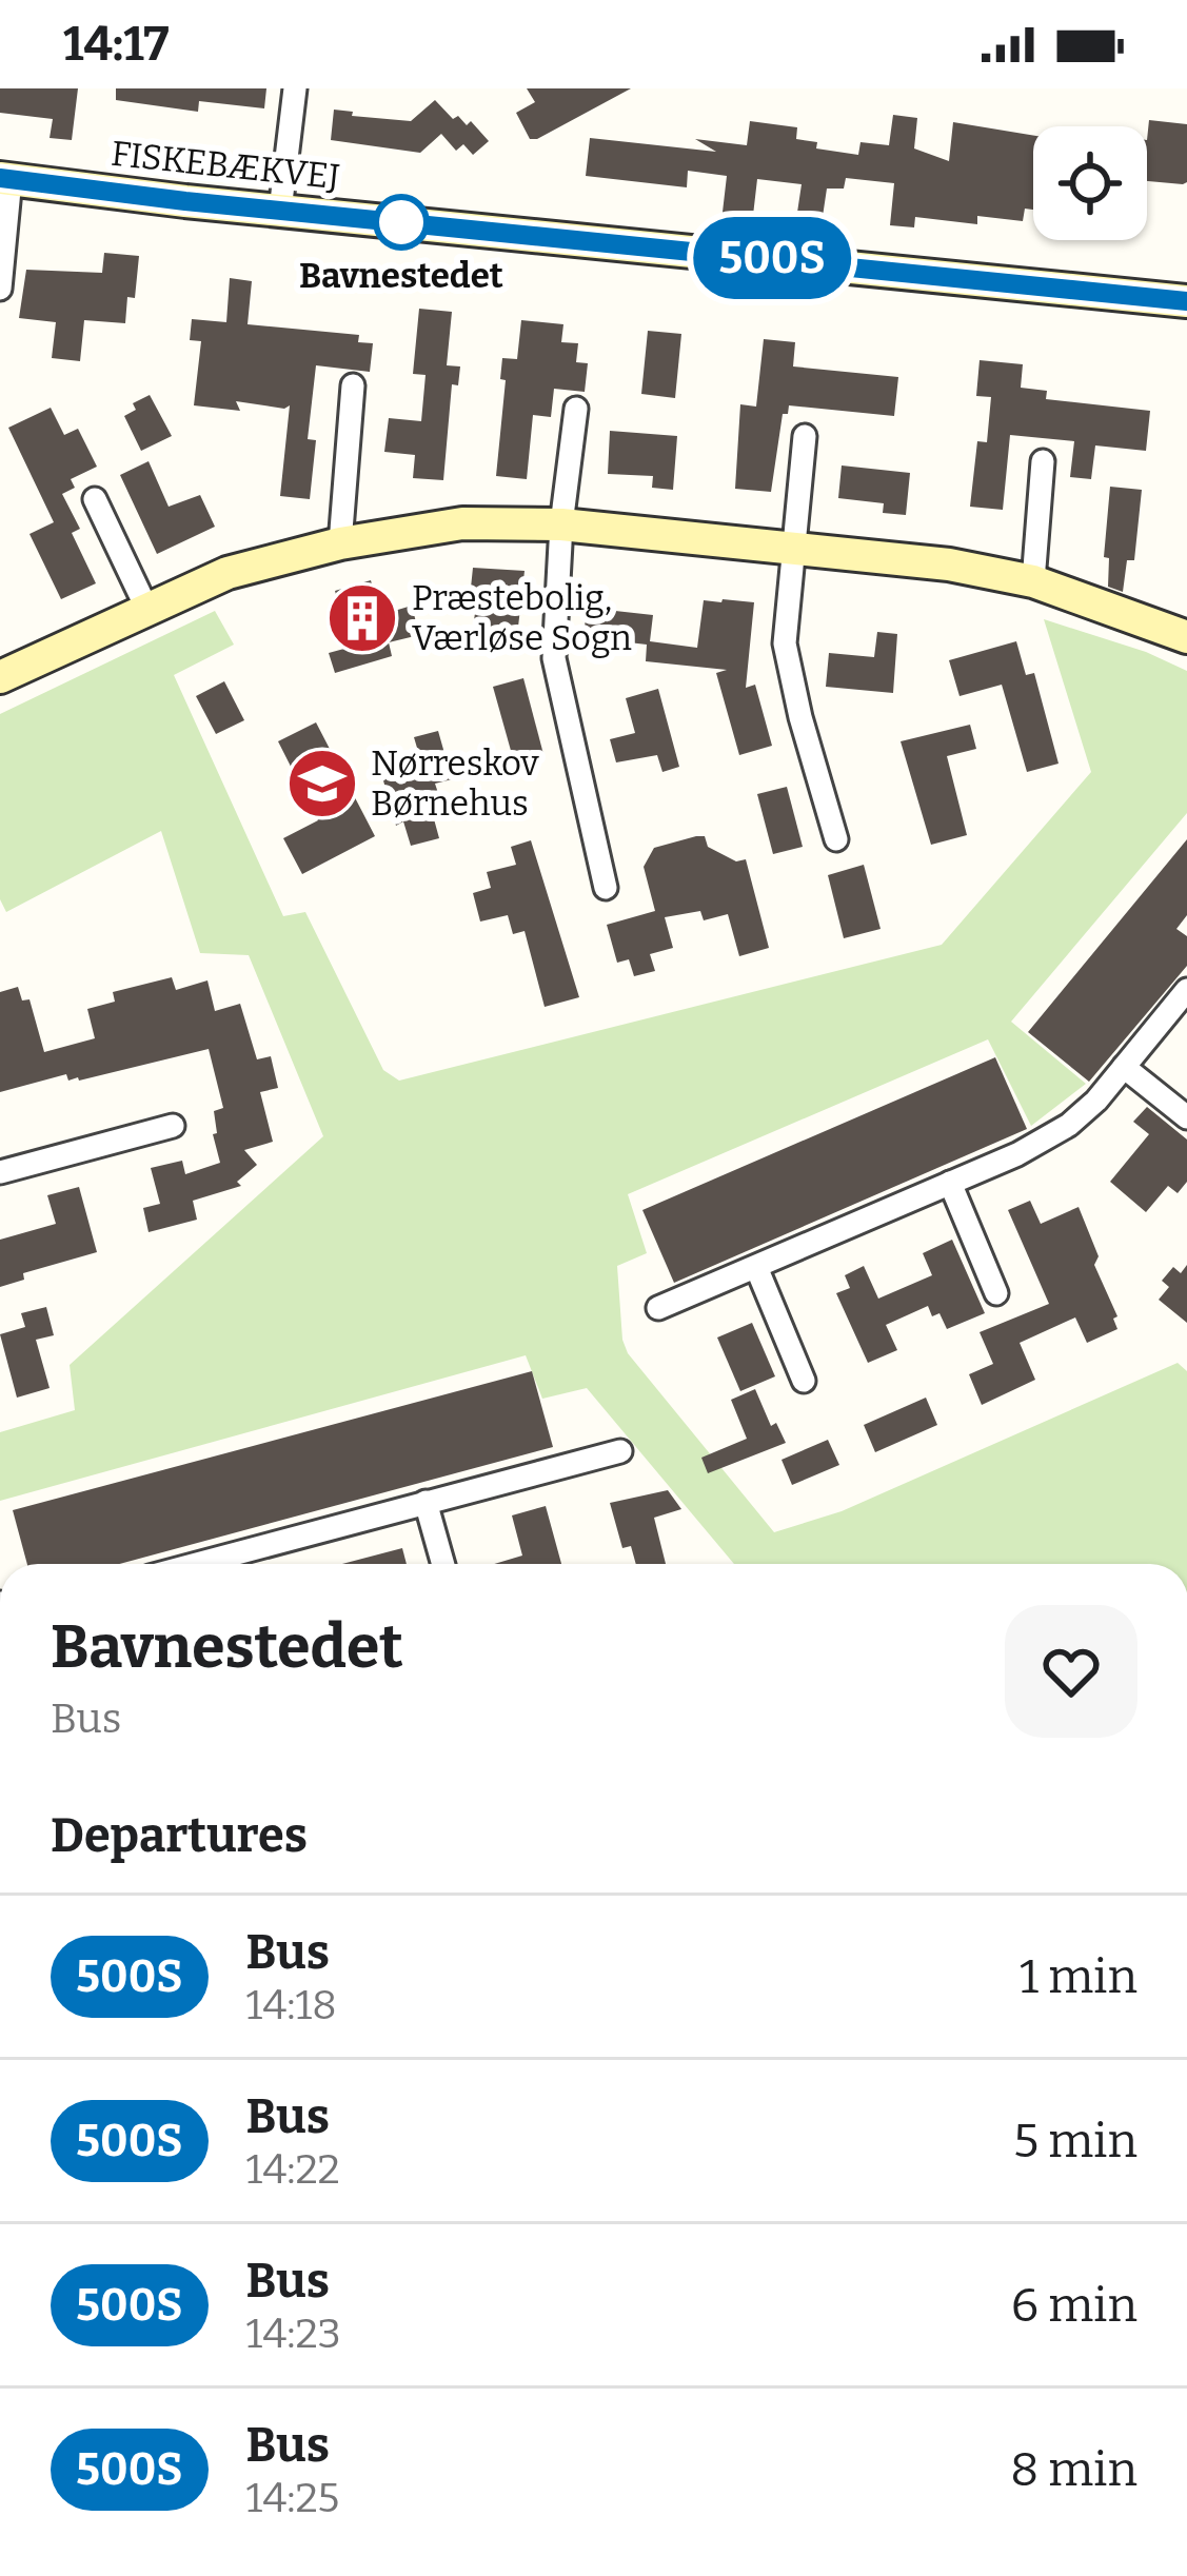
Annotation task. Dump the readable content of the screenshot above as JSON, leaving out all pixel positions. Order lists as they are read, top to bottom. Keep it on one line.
{"streets":{"street":["FISKEBÆKVEJ"]},"places":{"other":["Bavnestedet"],"building":["Præstebolig, Værløse Sogn"],"school or university":["Nørreskov Børnehus"]},"lines":["bus line 500S"],"page":{"status":"14:17","on_map":"500S","heading":[["Bavnestedet","Bus"],"Departures"],"list":[{"mark":"500S","name":"Bus","note":"14:18","value":"1 min"},{"mark":"500S","name":"Bus","note":"14:22","value":"5 min"},{"mark":"500S","name":"Bus","note":"14:23","value":"6 min"},{"mark":"500S","name":"Bus","note":"14:25","value":"8 min"}]}}
